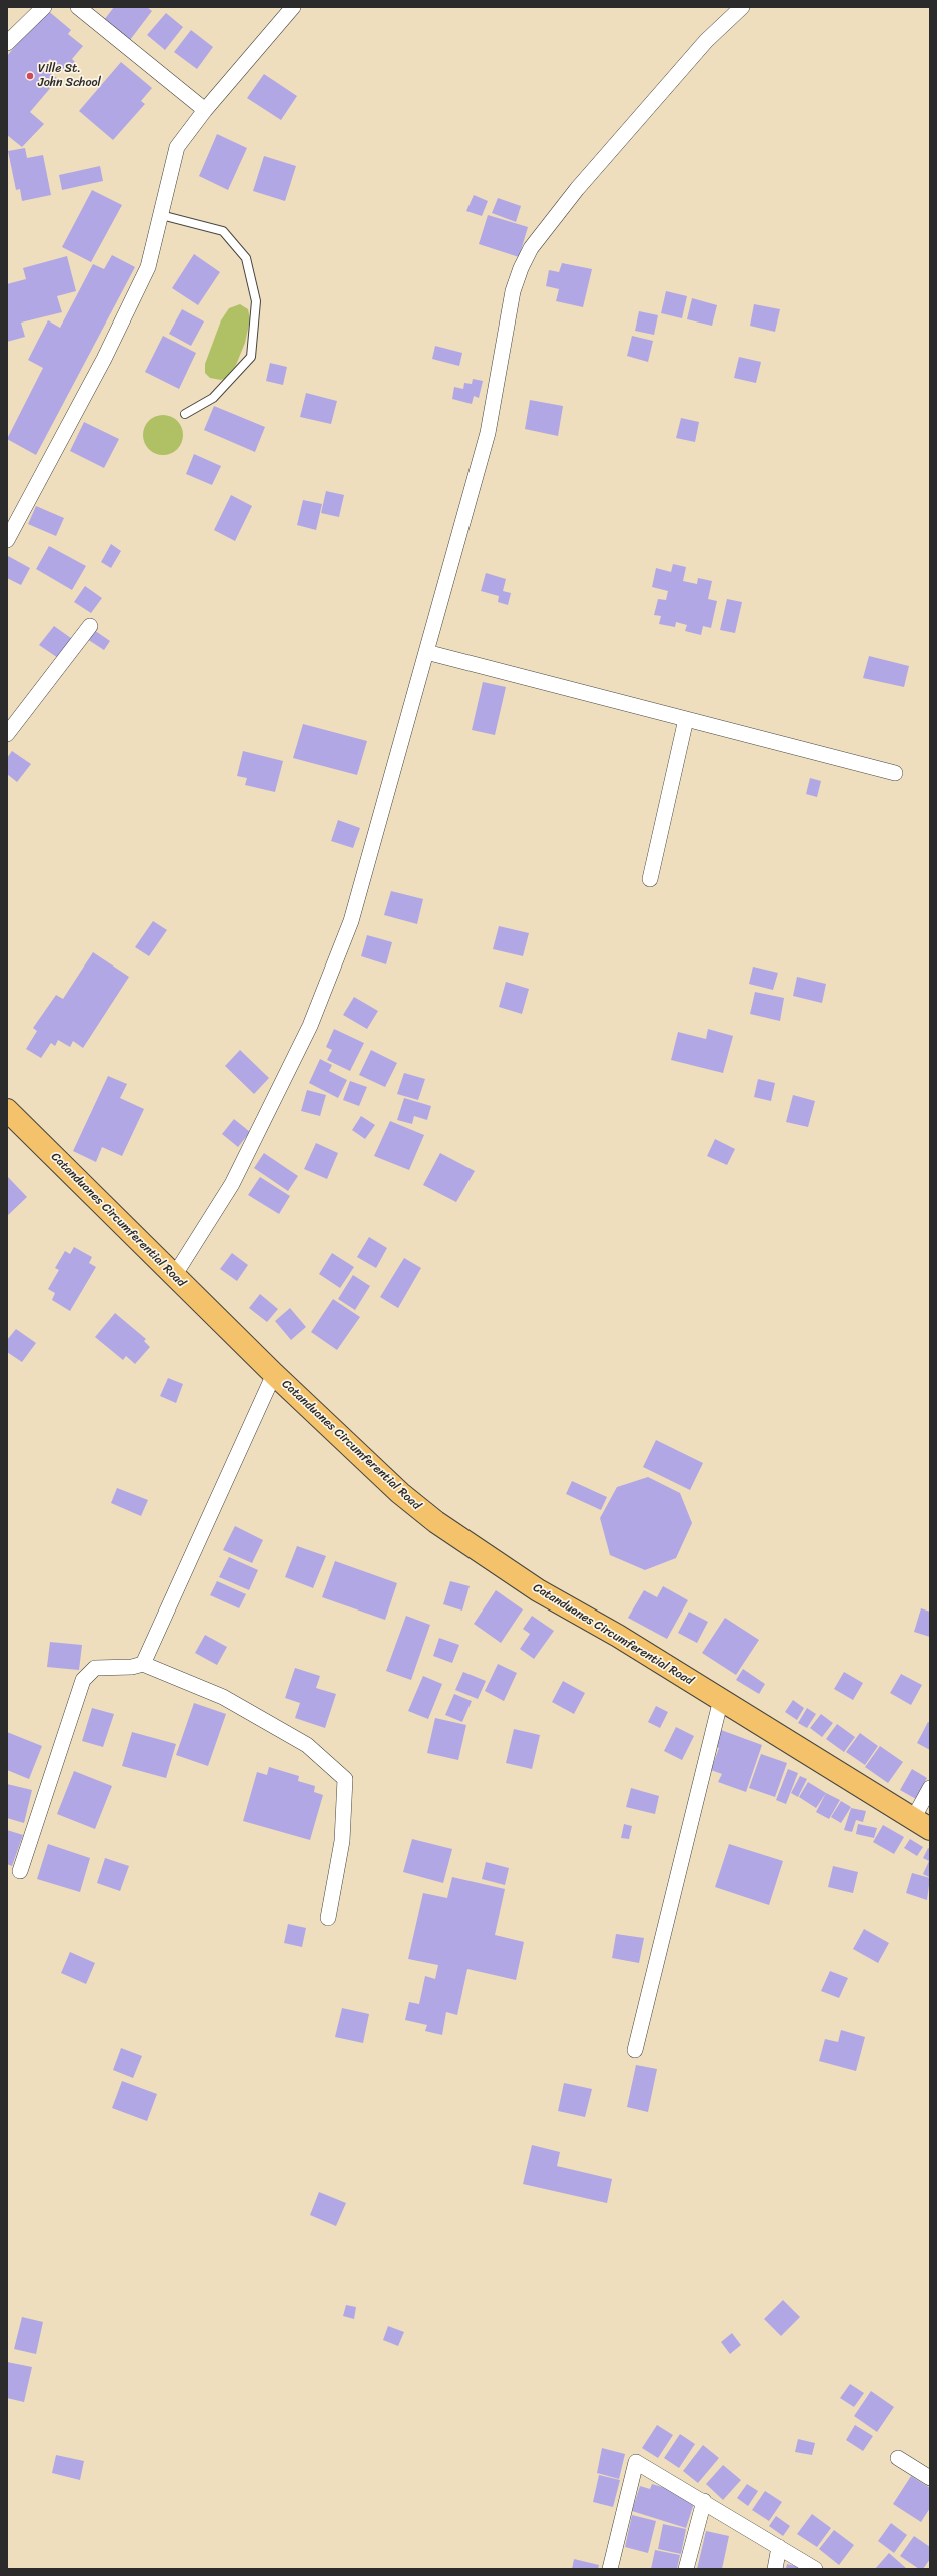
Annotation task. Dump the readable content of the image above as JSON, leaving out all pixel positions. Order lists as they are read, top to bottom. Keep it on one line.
{"streets":{"main road":["Catanduanes Circumferential Road"]},"places":["Ville St. John School"]}
